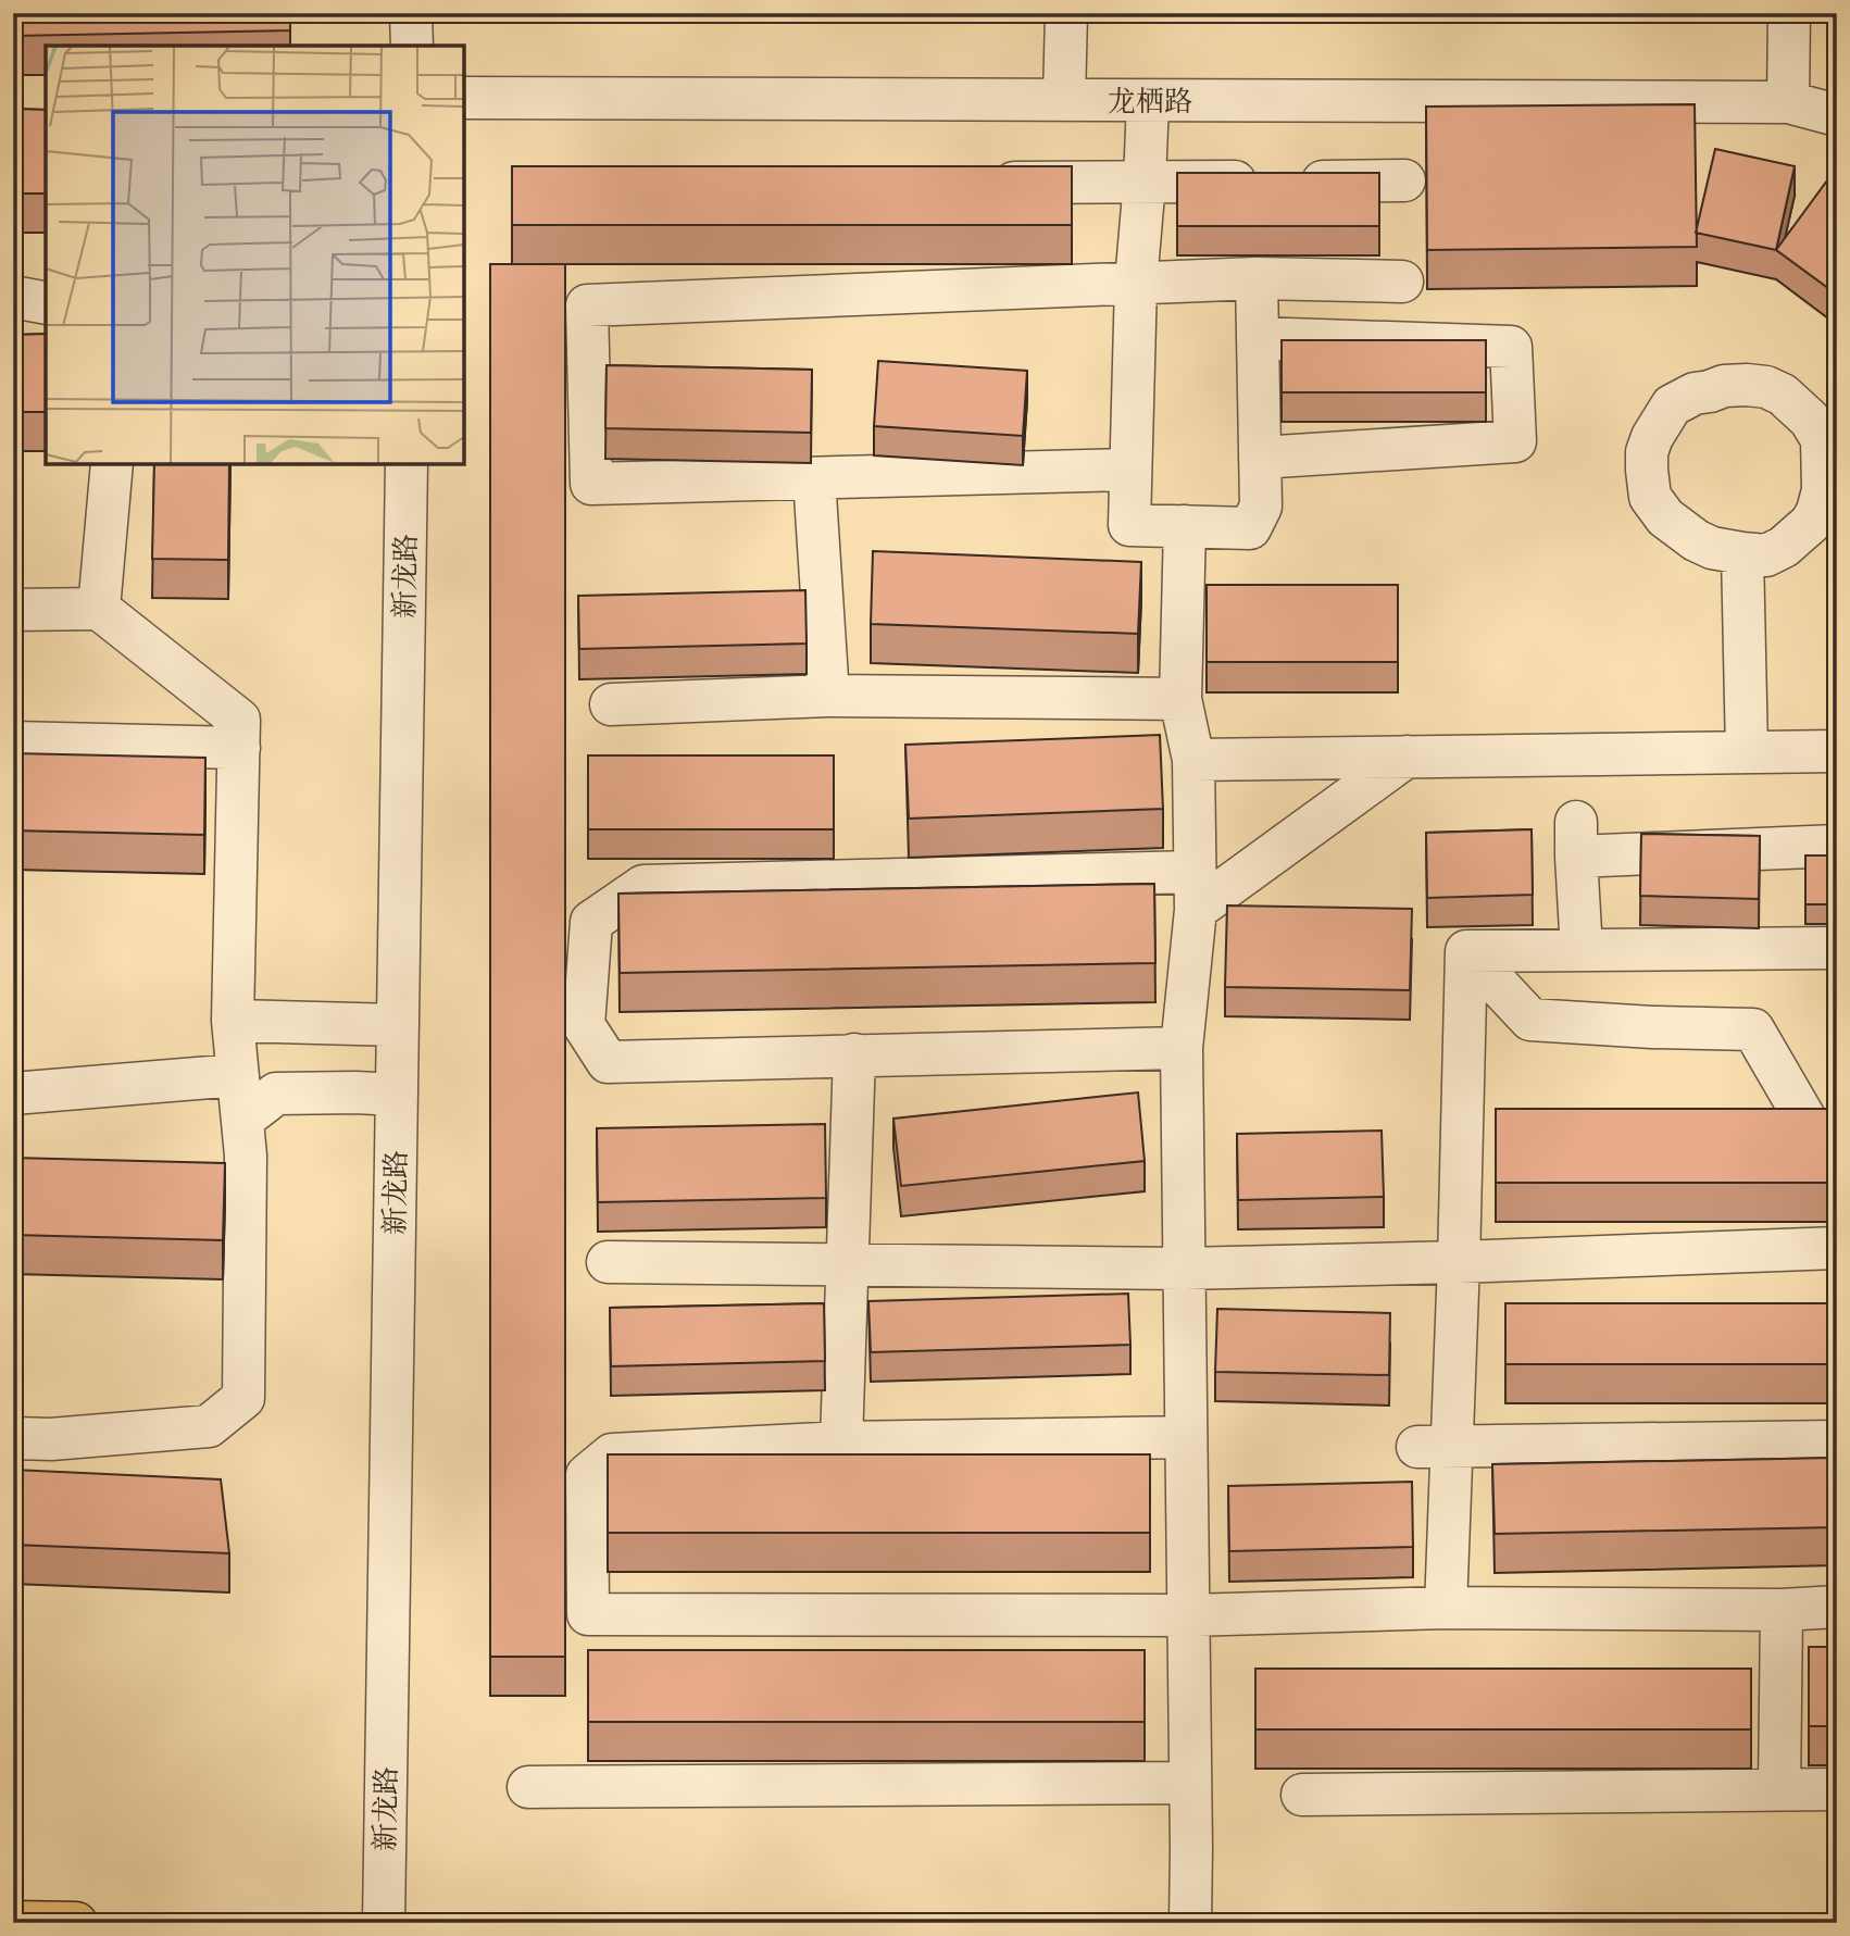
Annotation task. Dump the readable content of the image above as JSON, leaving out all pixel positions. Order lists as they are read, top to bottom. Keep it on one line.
{"streets":{"street":["龙栖路","新龙路"]}}
